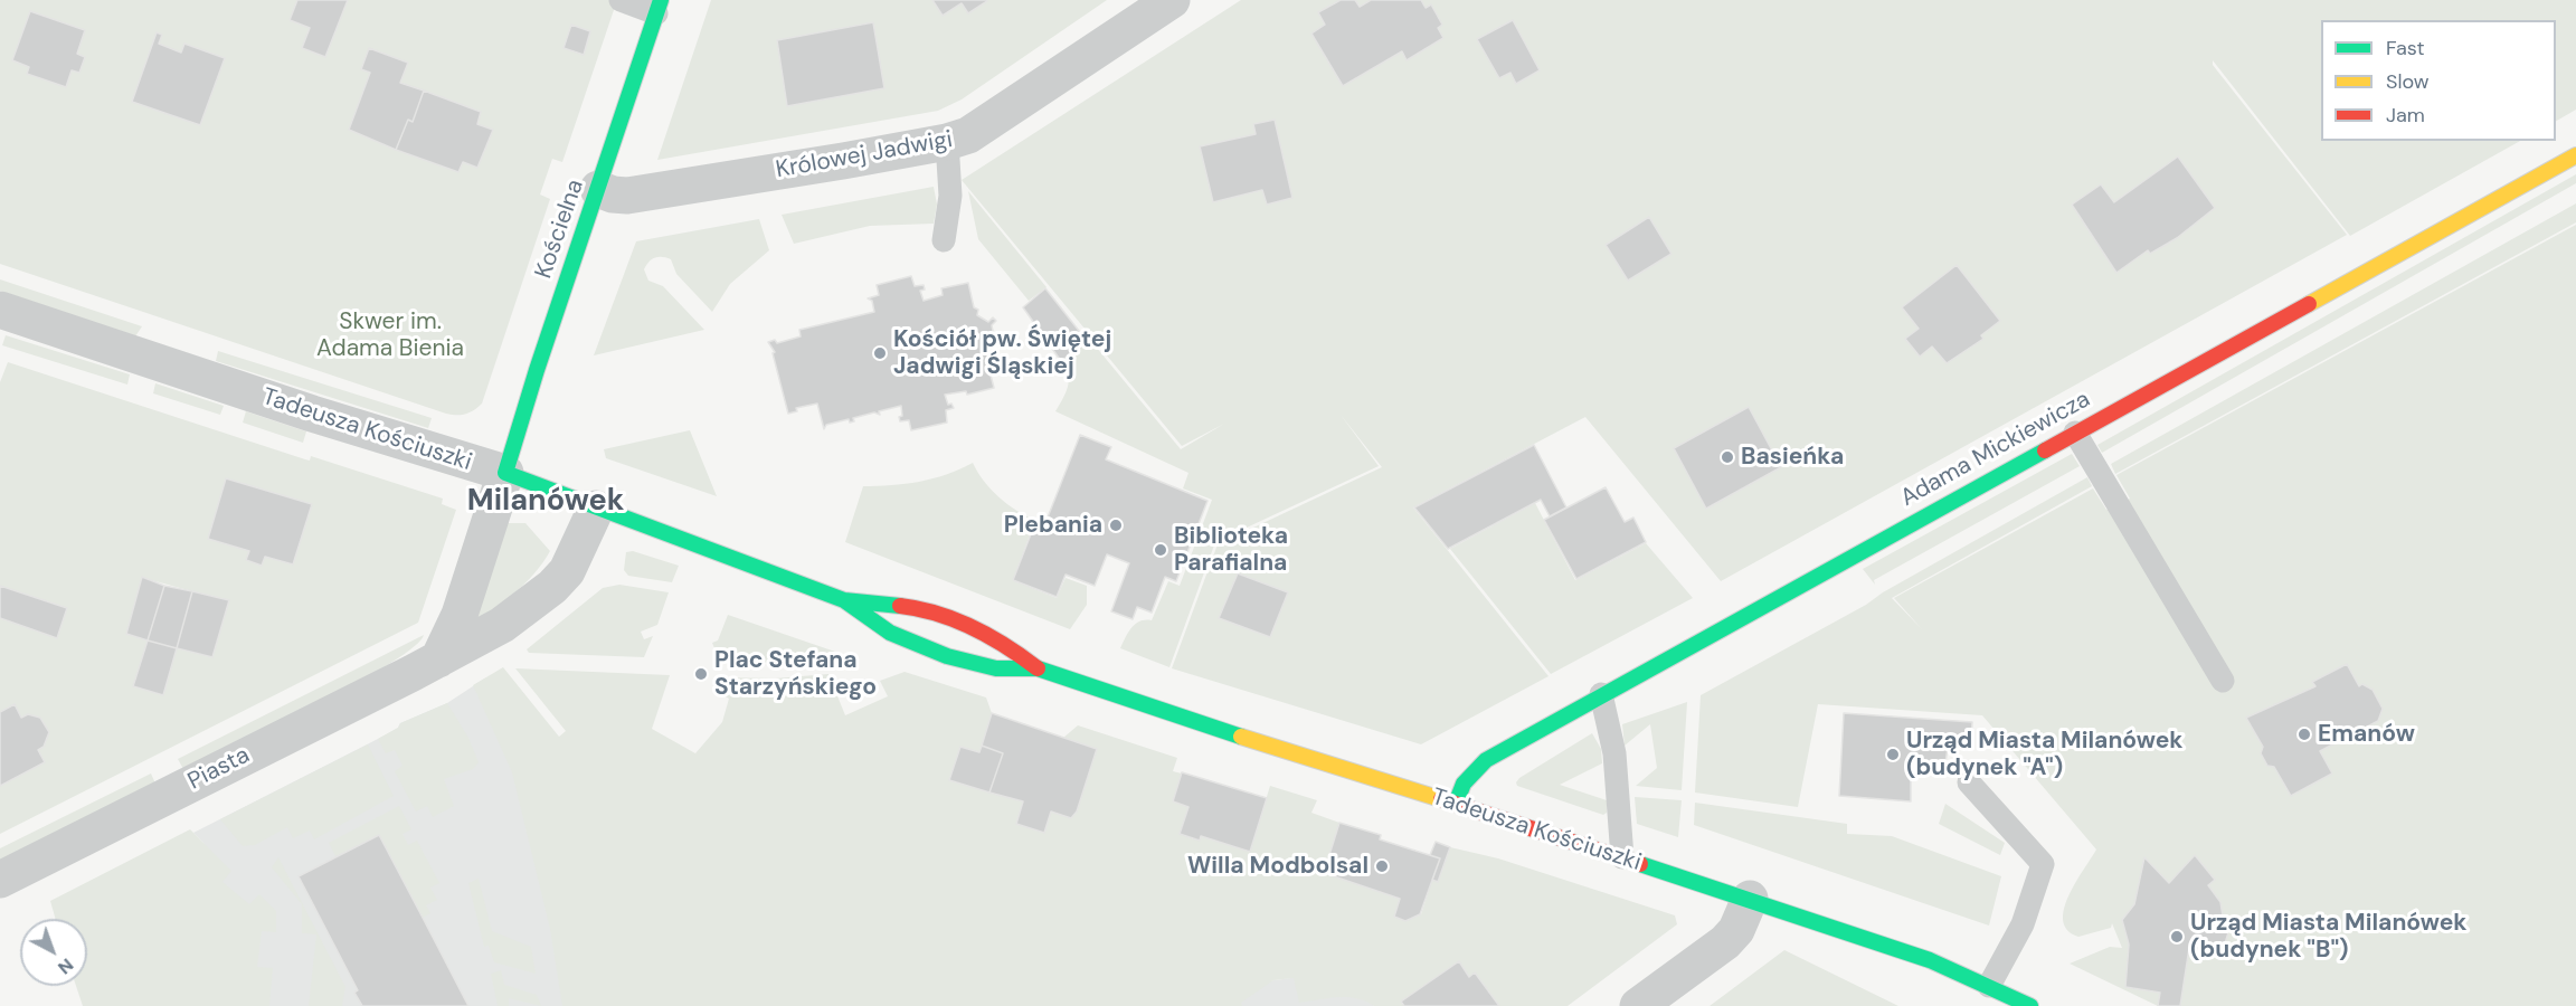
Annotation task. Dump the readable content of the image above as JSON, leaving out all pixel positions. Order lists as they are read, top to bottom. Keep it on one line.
{"streets":{"street":["Królowej Jadwigi","Kościelna","Tadeusza Kościuszki","Adama Mickiewicza","Piasta"]},"crossings":[["Królowej Jadwigi","Kościelna"],["Kościelna","Tadeusza Kościuszki"],["Tadeusza Kościuszki","Adama Mickiewicza"],["Tadeusza Kościuszki","Piasta"]],"districts":["Milanówek"],"parks":["Skwer im. Adama Bienia"],"places":["Kościół pw. Świętej Jadwigi Śląskiej","Basieńka","Plebania","Biblioteka Parafialna","Plac Stefana Starzyńskiego","Emanów","Urząd Miasta Milanówek (budynek \"A\")","Willa Modbolsal","Urząd Miasta Milanówek (budynek \"B\")"],"legend":["Fast","Slow","Jam"],"north":"bottom right"}
